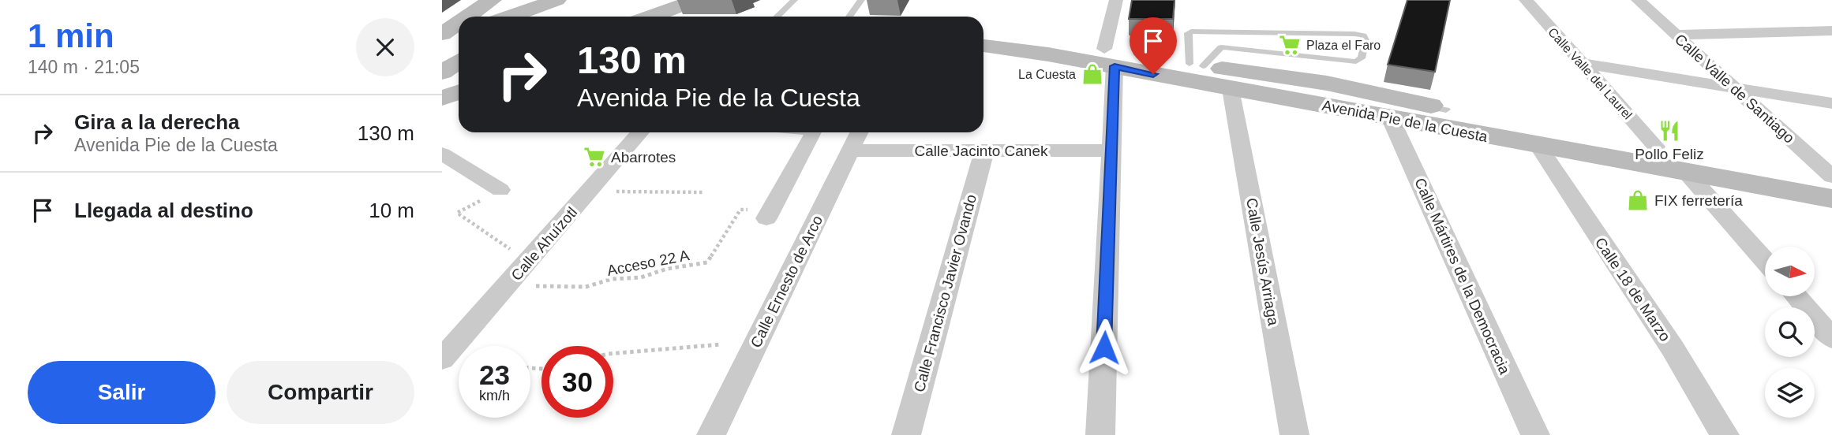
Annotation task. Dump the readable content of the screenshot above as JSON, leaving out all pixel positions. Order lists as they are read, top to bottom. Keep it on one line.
{"streets":{"main road":["Avenida Pie de la Cuesta"],"street":["Calle Valle del Laurel","Calle Valle de Santiago","Calle Jacinto Canek","Calle Ahuízotl","Calle Jesús Arriaga","Calle Mártires de la Democracia","Calle Ernesto de Arco","Calle 18 de Marzo","Calle Francisco Javier Ovando"],"path":["Acceso 22 A"]},"crossings":[["Calle Valle del Laurel","Avenida Pie de la Cuesta"],["Calle Valle de Santiago","Avenida Pie de la Cuesta"],["Avenida Pie de la Cuesta","Calle Jesús Arriaga"],["Avenida Pie de la Cuesta","Calle Mártires de la Democracia"],["Avenida Pie de la Cuesta","Calle 18 de Marzo"],["Calle Jacinto Canek","Calle Ernesto de Arco"],["Calle Jacinto Canek","Calle Francisco Javier Ovando"],["Calle Ahuízotl","Acceso 22 A"]],"places":{"supermarket":["Plaza el Faro","Abarrotes"],"shop":["La Cuesta","FIX ferretería"],"restaurant":["Pollo Feliz"]},"north":"right","page":{"heading":["1 min","140 m · 21:05"],"turn":["130 m","Avenida Pie de la Cuesta"],"list":[{"name":"Gira a la derecha","note":"Avenida Pie de la Cuesta","value":"130 m"},{"name":"Llegada al destino","value":"10 m"}],"speed":"23 km/h","limit":"30","buttons":["Salir","Compartir"]}}
